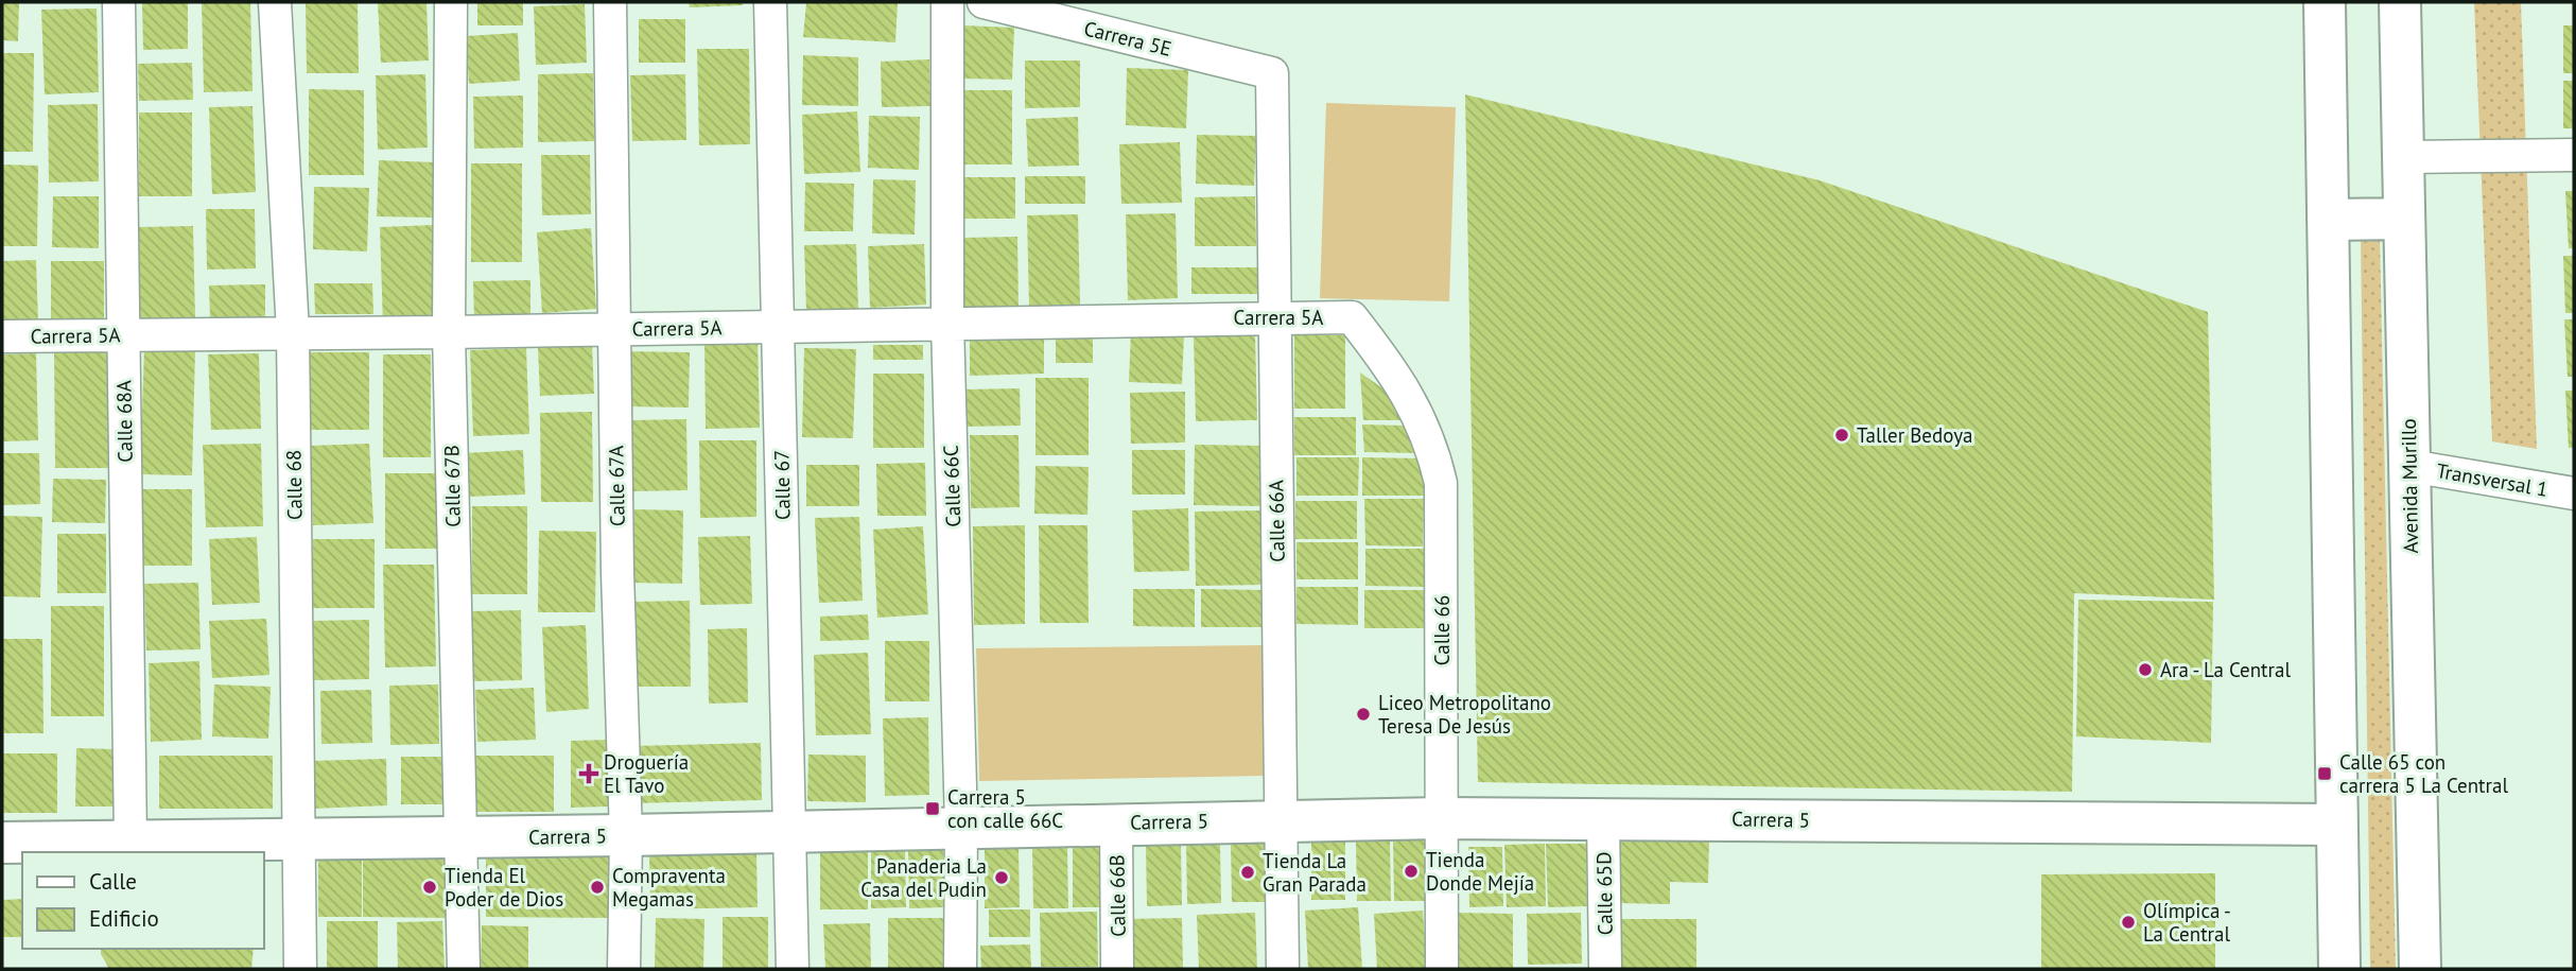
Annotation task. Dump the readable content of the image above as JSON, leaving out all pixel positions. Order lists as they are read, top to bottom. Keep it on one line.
{"streets":{"street":["Carrera 5E","Carrera 5A","Calle 68A","Transversal 1","Calle 68","Calle 67","Calle 67B","Calle 67A","Calle 66C","Avenida Murillo","Calle 66A","Calle 66","Carrera 5","Calle 65D","Calle 66B"]},"crossings":[["Carrera 5E","Calle 66A"],["Carrera 5A","Calle 68A"],["Carrera 5A","Calle 68"],["Carrera 5A","Calle 67"],["Carrera 5A","Calle 67B"],["Carrera 5A","Calle 67A"],["Carrera 5A","Calle 66C"],["Carrera 5A","Calle 66A"],["Carrera 5A","Calle 66"],["Calle 68A","Carrera 5"],["Transversal 1","Avenida Murillo"],["Calle 68","Carrera 5"],["Calle 67","Carrera 5"],["Calle 67B","Carrera 5"],["Calle 67A","Carrera 5"],["Calle 66C","Carrera 5"],["Calle 66A","Carrera 5"],["Calle 66","Carrera 5"],["Carrera 5","Calle 65D"],["Carrera 5","Calle 66B"]],"places":{"other":["Taller Bedoya","Ara - La Central","Liceo Metropolitano Teresa De Jesús","Tienda Donde Mejía","Tienda La Gran Parada","Panaderia La Casa del Pudin","Tienda El Poder de Dios","Compraventa Megamas","Olímpica - La Central"],"health":["Droguería El Tavo"],"transit":["Calle 65 con carrera 5 La Central","Carrera 5 con calle 66C"]},"legend":["Calle","Edificio"]}
